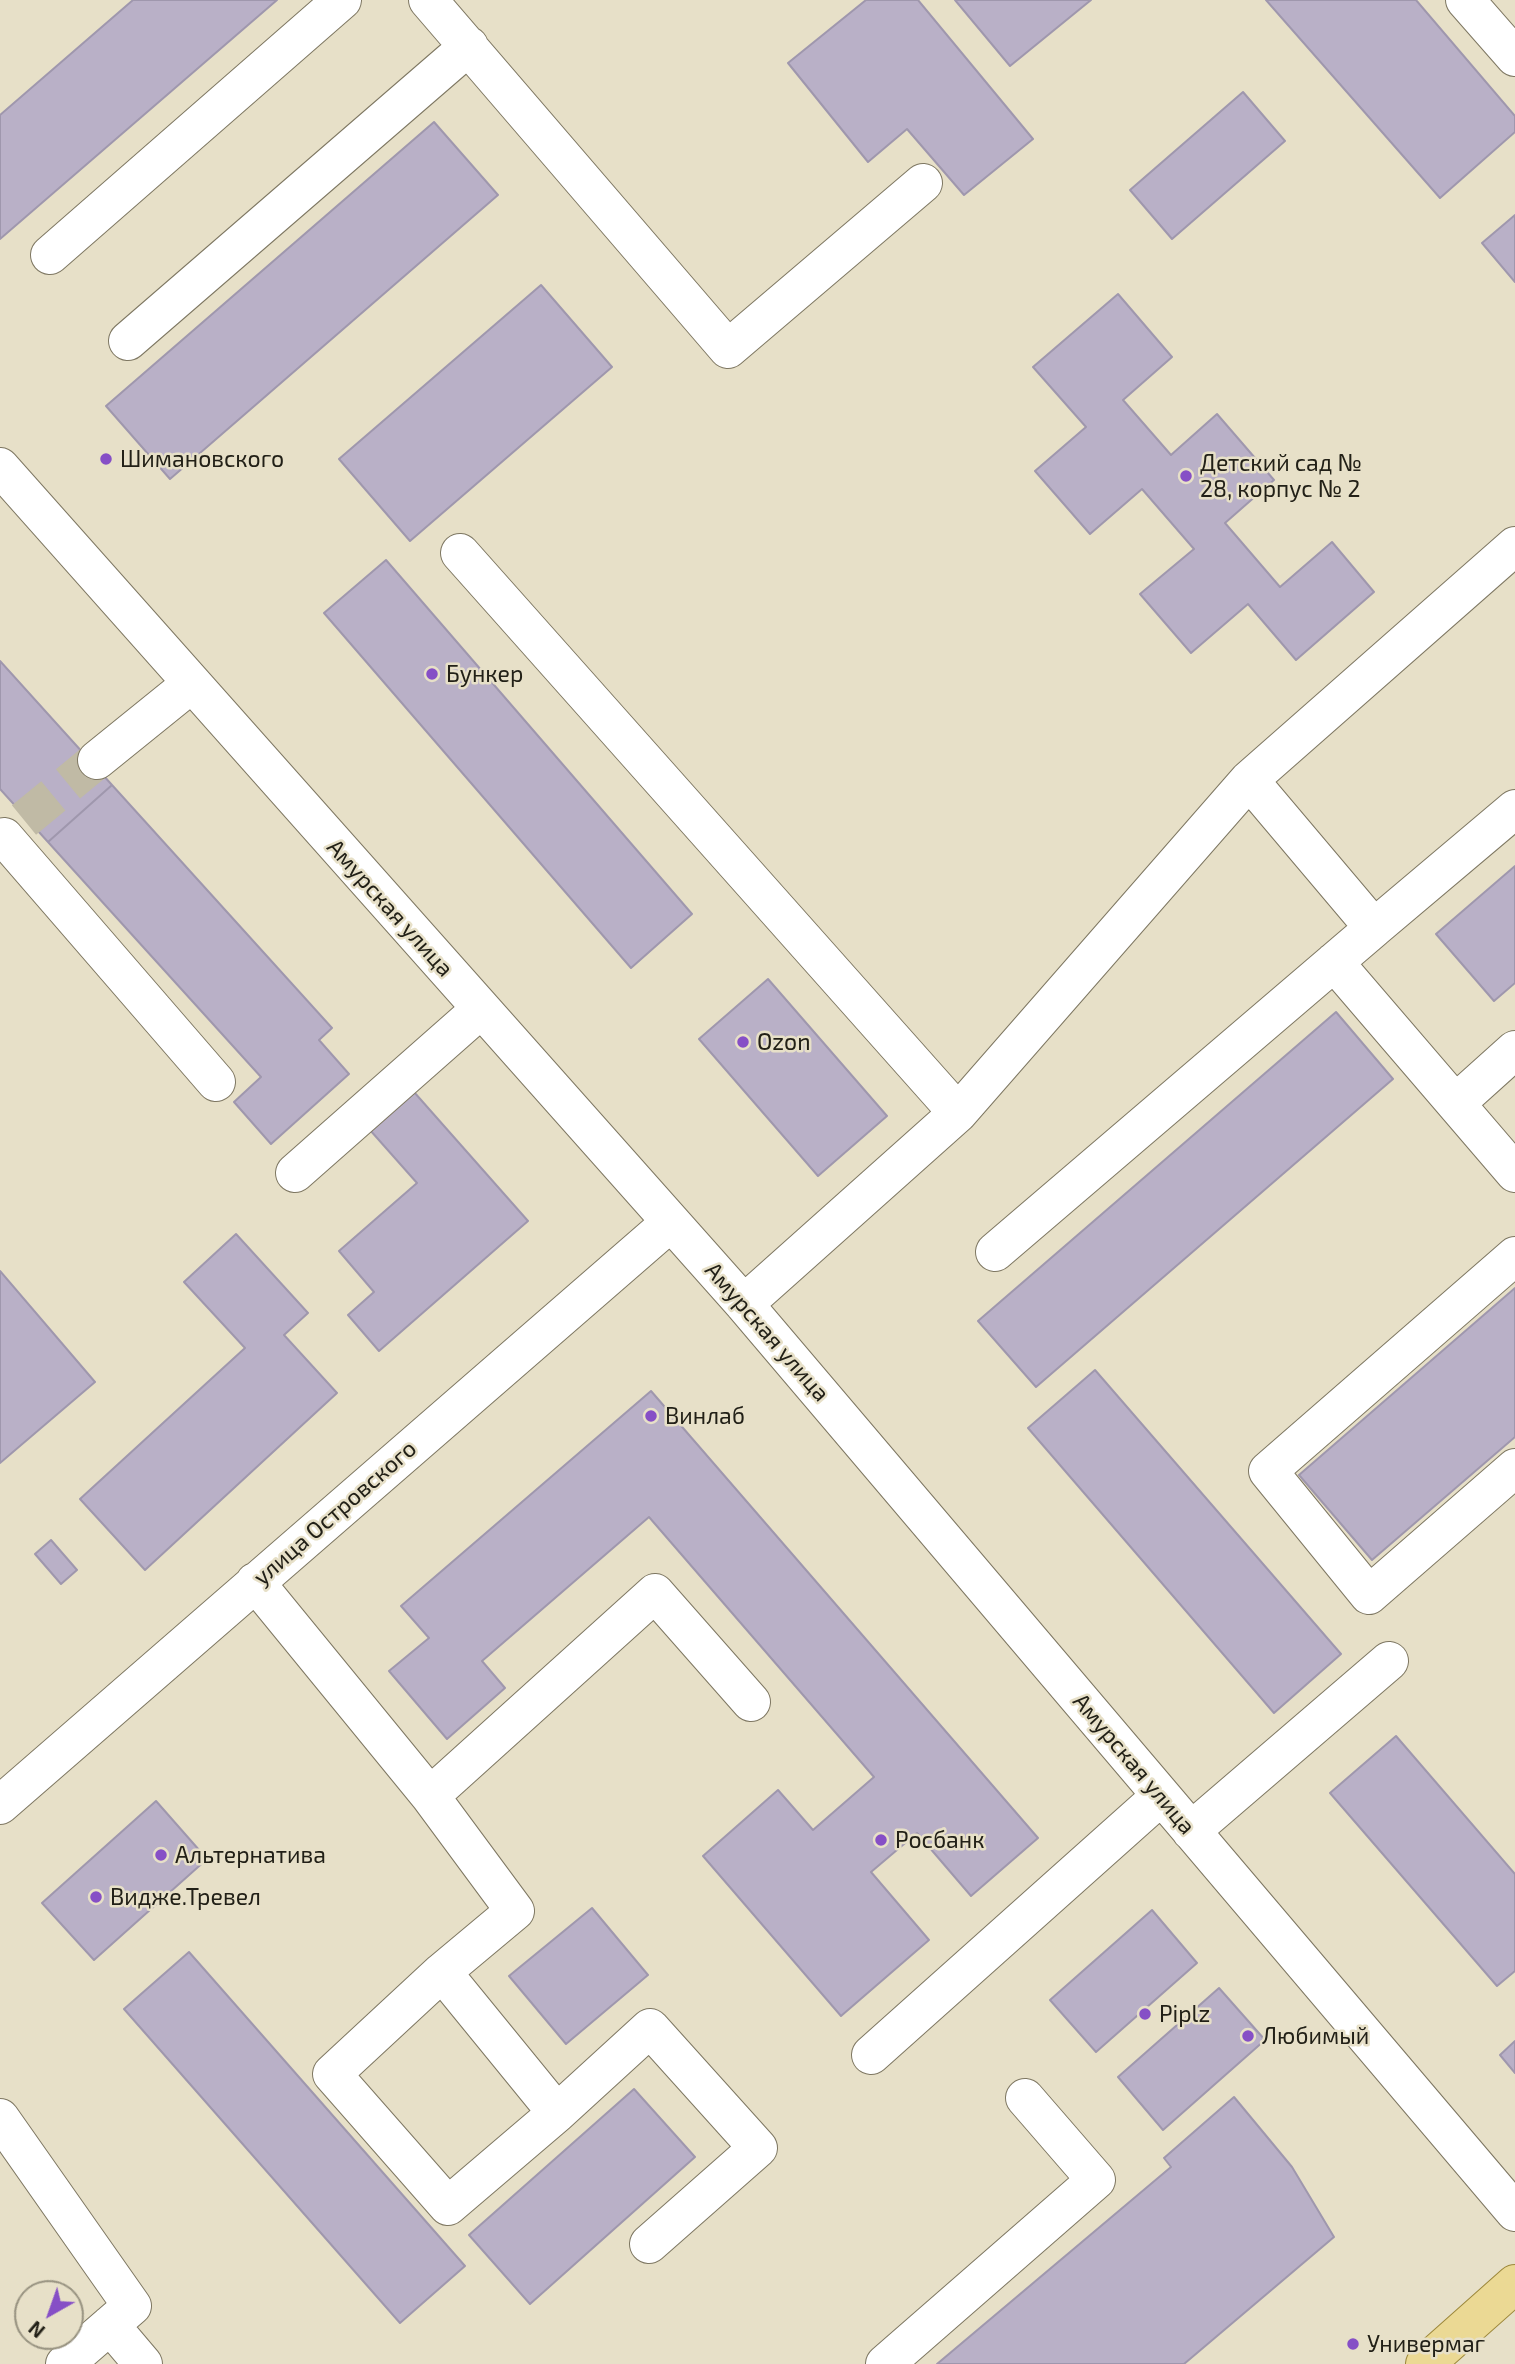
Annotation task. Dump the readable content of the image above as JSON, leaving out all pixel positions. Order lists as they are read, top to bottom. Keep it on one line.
{"streets":{"street":["Амурская улица","улица Островского"]},"crossings":[["Амурская улица","улица Островского"]],"places":["Шимановского","Детский сад № 28, корпус № 2","Бункер","Ozon","Винлаб","Росбанк","Альтернатива","Видже.Тревел","Piplz","Любимый","Универмаг"],"north":"bottom left"}
